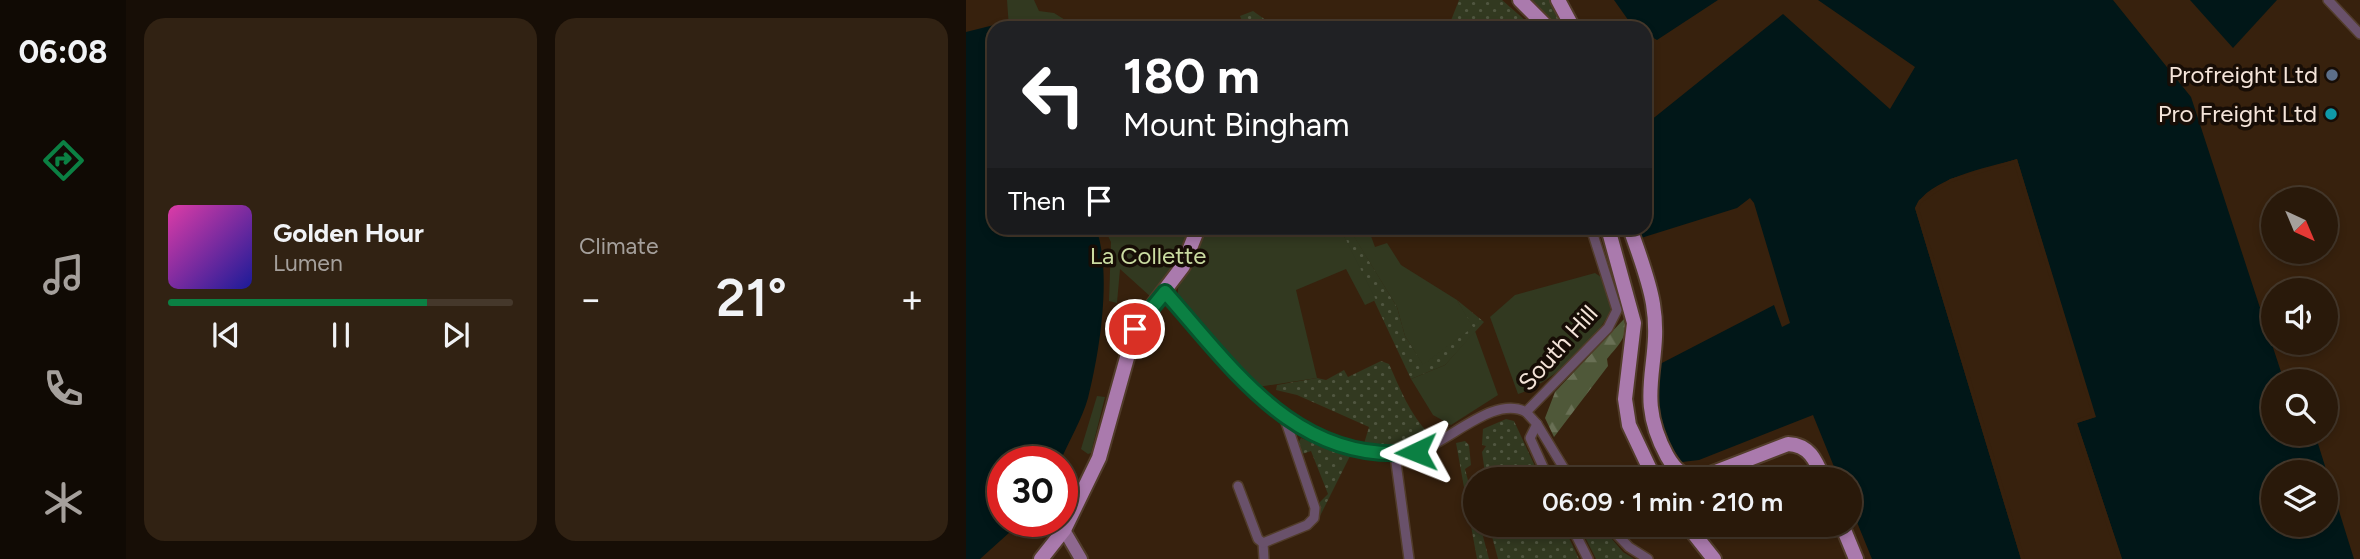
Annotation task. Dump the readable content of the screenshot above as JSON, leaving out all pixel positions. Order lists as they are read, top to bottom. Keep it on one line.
{"streets":{"street":["South Hill"]},"parks":["La Collette"],"places":["Profreight Ltd","Pro Freight Ltd"],"north":"bottom right","page":{"tabs":"06:08","tile":"Climate","turn":["180 m","Mount Bingham"],"then":"Then","song":["Golden Hour","Lumen"],"heat":["−","21°","+"],"limit":"30","trip":"06:09 · 1 min · 210 m"}}
